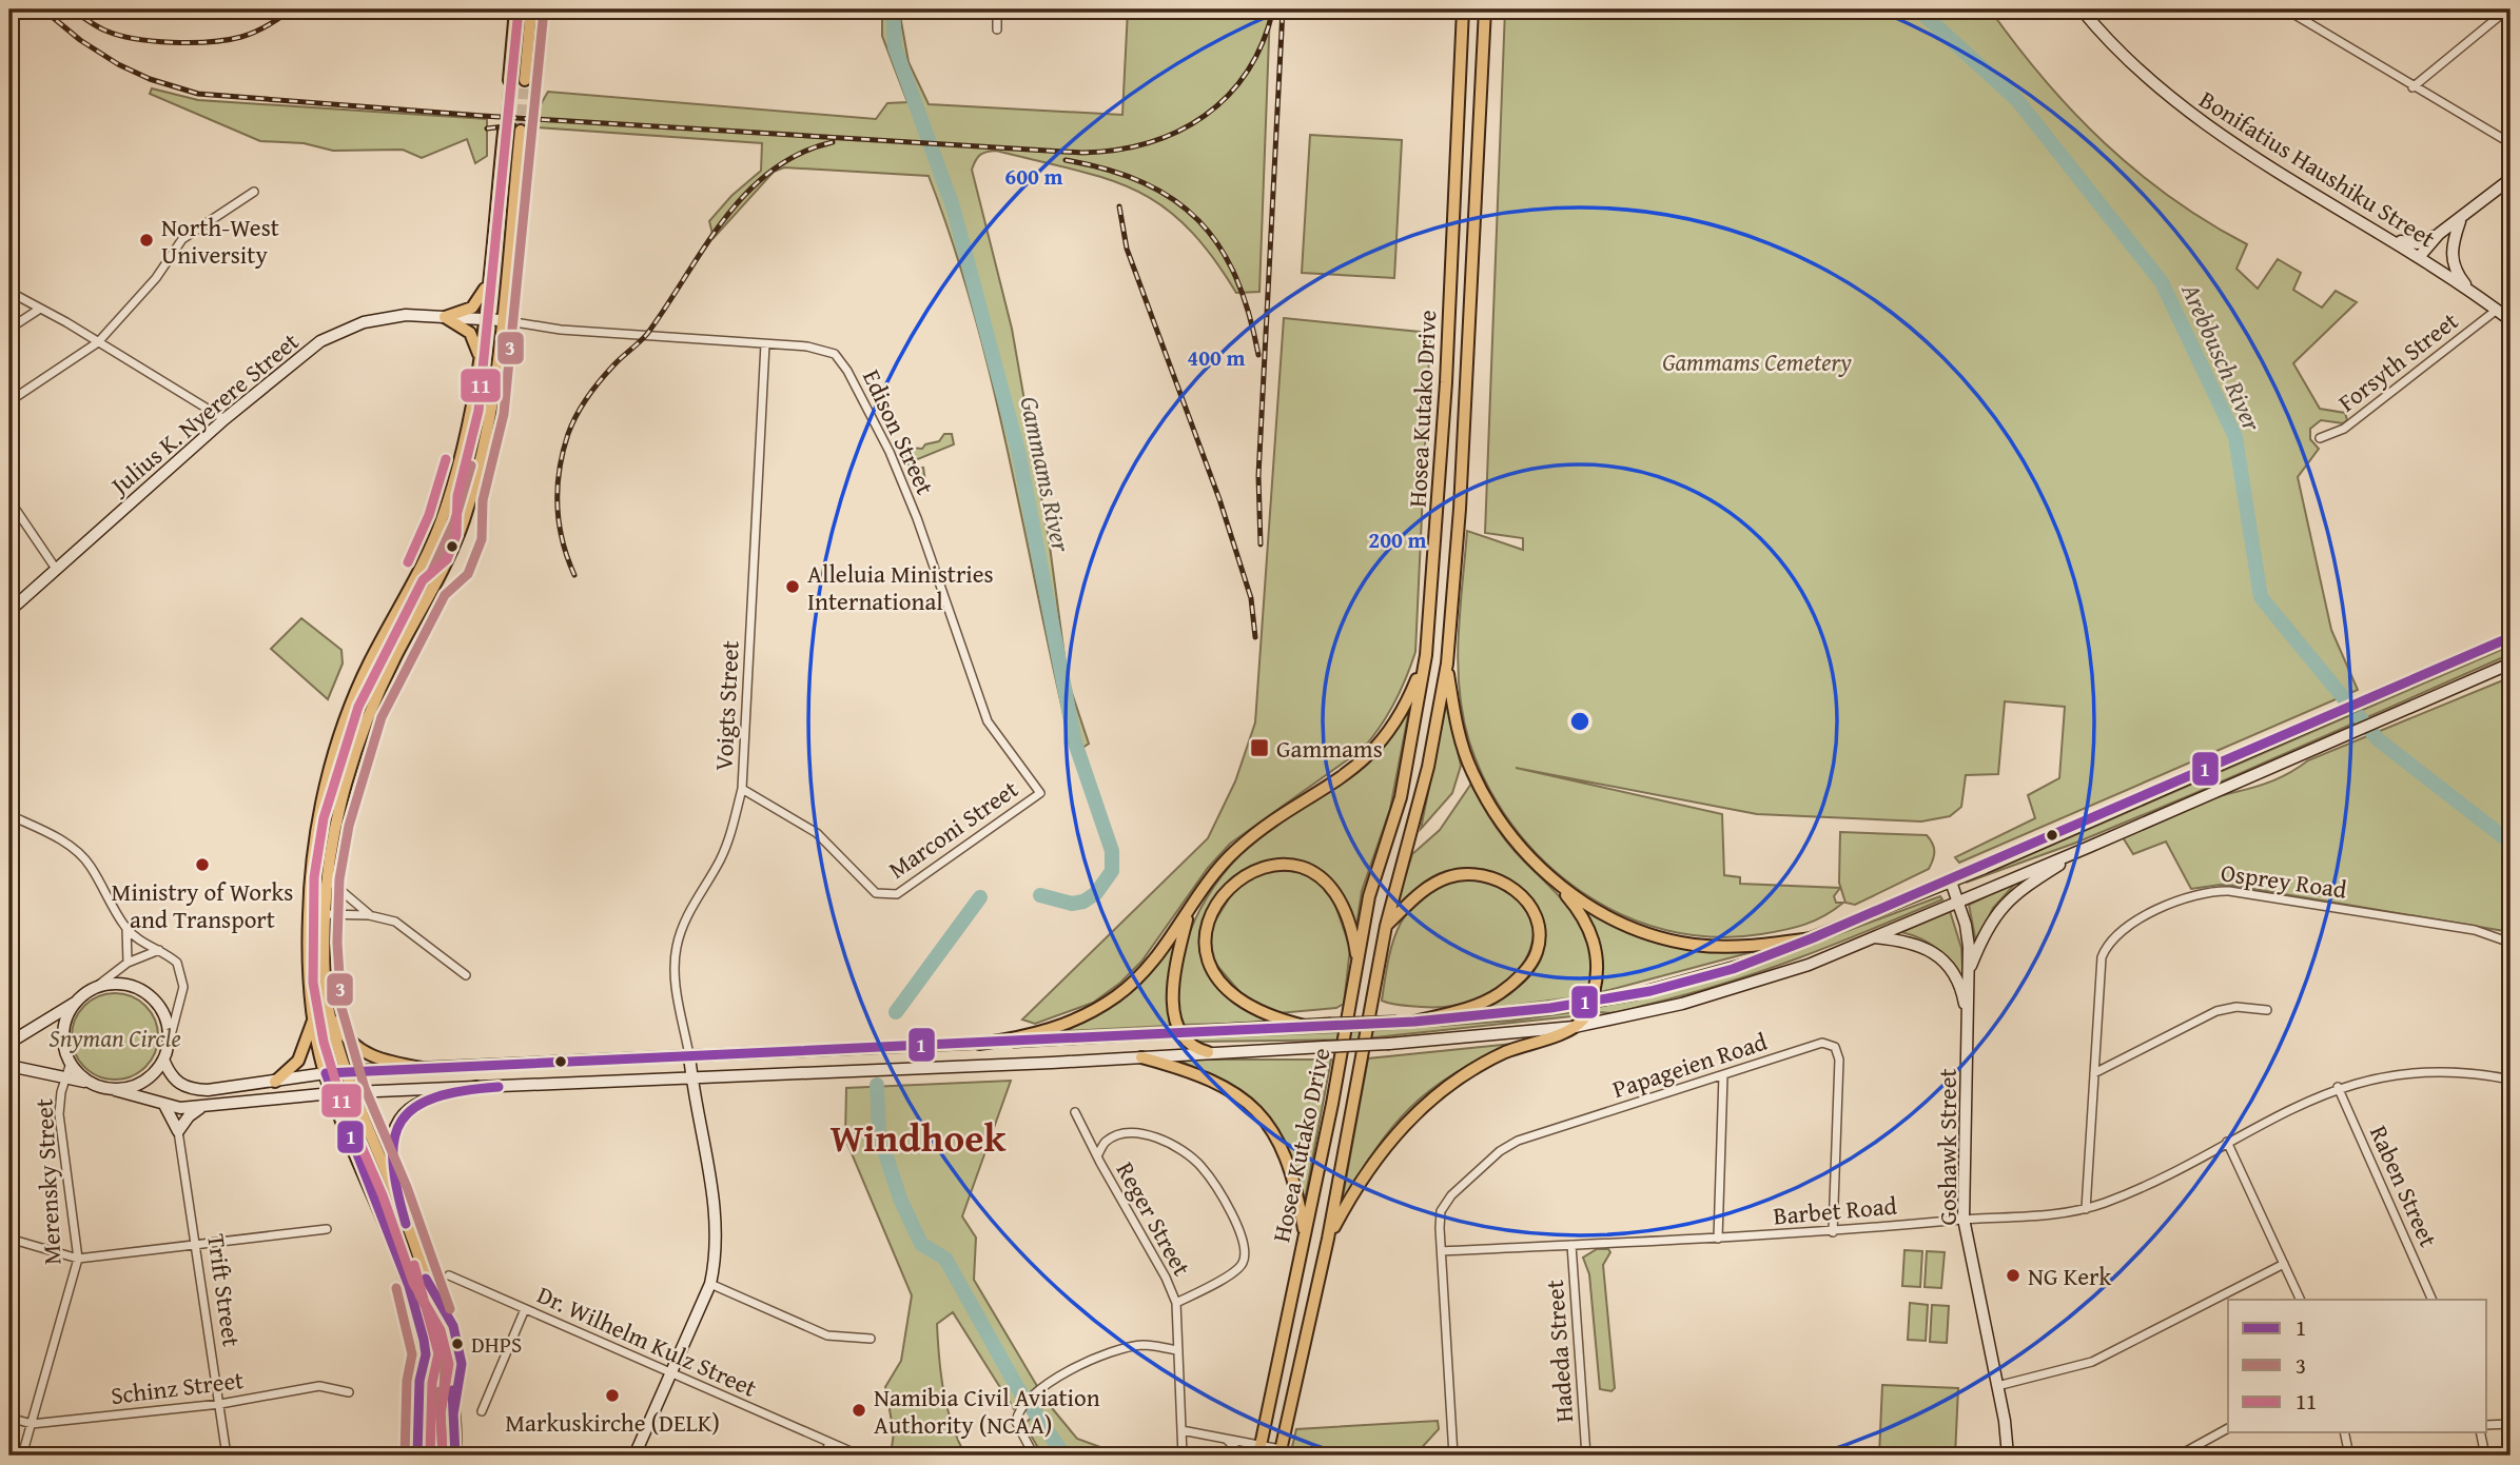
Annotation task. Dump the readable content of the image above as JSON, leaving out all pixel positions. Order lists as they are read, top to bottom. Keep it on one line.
{"streets":{"main road":["Bonifatius Haushiku Street","Hosea Kutako Drive","Julius K. Nyerere Street","Goshawk Street"],"street":["Forsyth Street","Edison Street","Voigts Street","Marconi Street","Osprey Road","Papageien Road","Merensky Street","Raben Street","Barbet Road","Reger Street","Trift Street","Dr. Wilhelm Kulz Street","Hadeda Street","Schinz Street"]},"crossings":[["Bonifatius Haushiku Street","Forsyth Street"],["Julius K. Nyerere Street","Edison Street"],["Edison Street","Voigts Street"],["Edison Street","Marconi Street"],["Voigts Street","Marconi Street"],["Osprey Road","Barbet Road"],["Papageien Road","Barbet Road"],["Goshawk Street","Barbet Road"],["Merensky Street","Schinz Street"],["Raben Street","Barbet Road"],["Barbet Road","Hadeda Street"],["Trift Street","Schinz Street"]],"districts":["Windhoek"],"water":["Arebbusch River","Gammams River"],"parks":["Gammams Cemetery","Snyman Circle"],"places":{"other":["North-West University","Alleluia Ministries International","Ministry of Works and Transport","NG Kerk","DHPS","Markuskirche (DELK)","Namibia Civil Aviation Authority (NCAA)"],"transit":["Gammams"]},"lines":["transit line 11","transit line 3","transit line 1"],"legend":["1","3","11"],"rings":["600 m","400 m","200 m"]}
